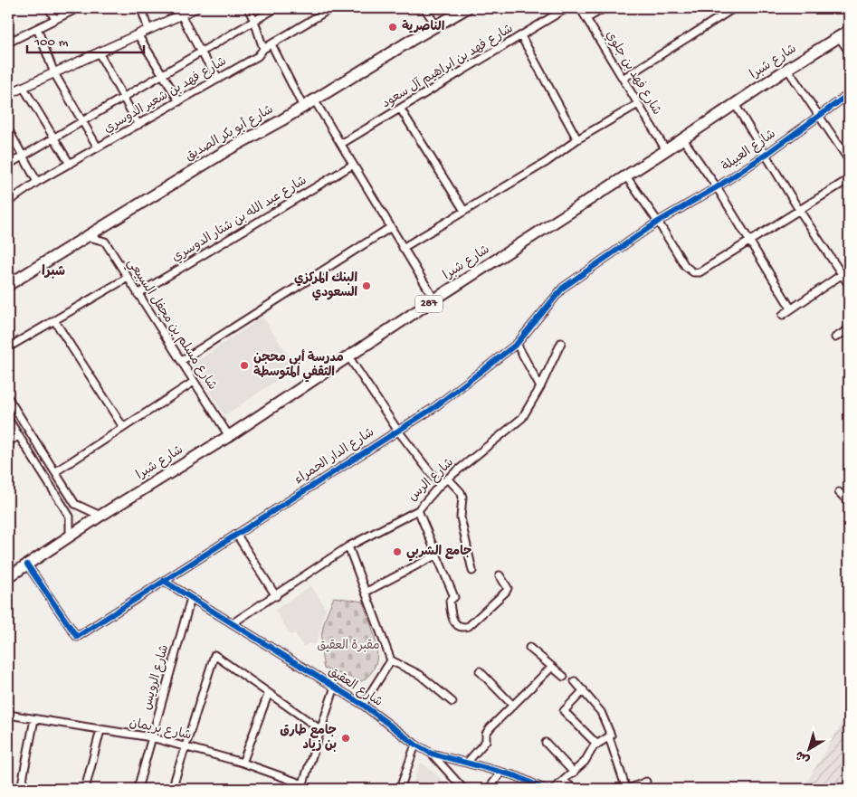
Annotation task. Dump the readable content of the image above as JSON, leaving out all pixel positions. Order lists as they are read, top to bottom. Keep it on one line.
{"streets":{"main road":["شارع شبرا","شارع أبو بكر الصديق","287"],"street":["شارع فهد بن ابراهيم آل سعود","شارع فهد بن جلوي","شارع فهد بن شعير الدوسري","شارع العبيلة","شارع عبد الله بن شتار الدوسري","شارع مسلم بن مجفل السبيعي","شارع الدار الحمراء","شارع الرس","شارع الرويس","شارع العقيق","شارع بريمان"]},"crossings":[["شارع شبرا","شارع فهد بن جلوي"],["شارع شبرا","شارع مسلم بن مجفل السبيعي"],["شارع شبرا","شارع الدار الحمراء"],["شارع أبو بكر الصديق","شارع مسلم بن مجفل السبيعي"],["شارع العبيلة","شارع الدار الحمراء"],["شارع عبد الله بن شتار الدوسري","شارع مسلم بن مجفل السبيعي"],["شارع الدار الحمراء","شارع العقيق"],["شارع الرس","شارع العقيق"],["شارع الرويس","شارع العقيق"],["شارع الرويس","شارع بريمان"]],"districts":["شبرا"],"parks":["مقبرة العقيق"],"places":["الناصرية","البنك المركزي السعودي","مدرسة أبي محجن الثقفي المتوسطة","جامع الشربي","جامع طارق بن زياد"],"scale_bar":"100 m","north":"bottom left"}
